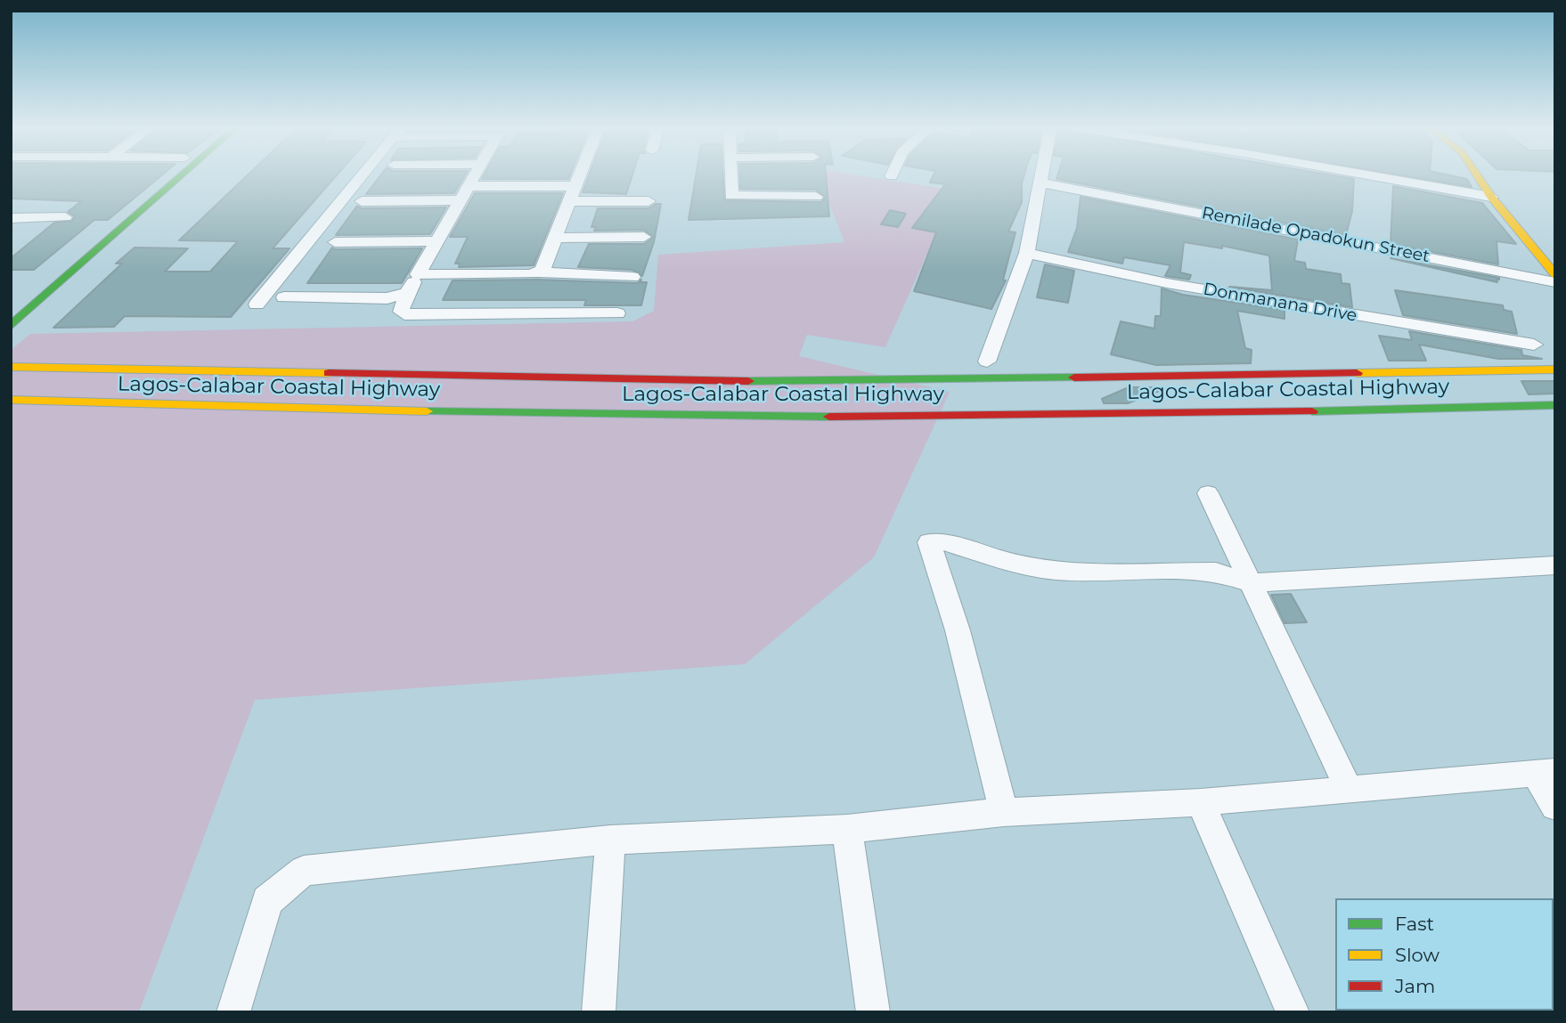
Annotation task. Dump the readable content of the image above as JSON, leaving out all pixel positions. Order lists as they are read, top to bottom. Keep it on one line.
{"streets":{"main road":["Lagos-Calabar Coastal Highway"],"street":["Remilade Opadokun Street","Donmanana Drive"]},"legend":["Fast","Slow","Jam"]}
